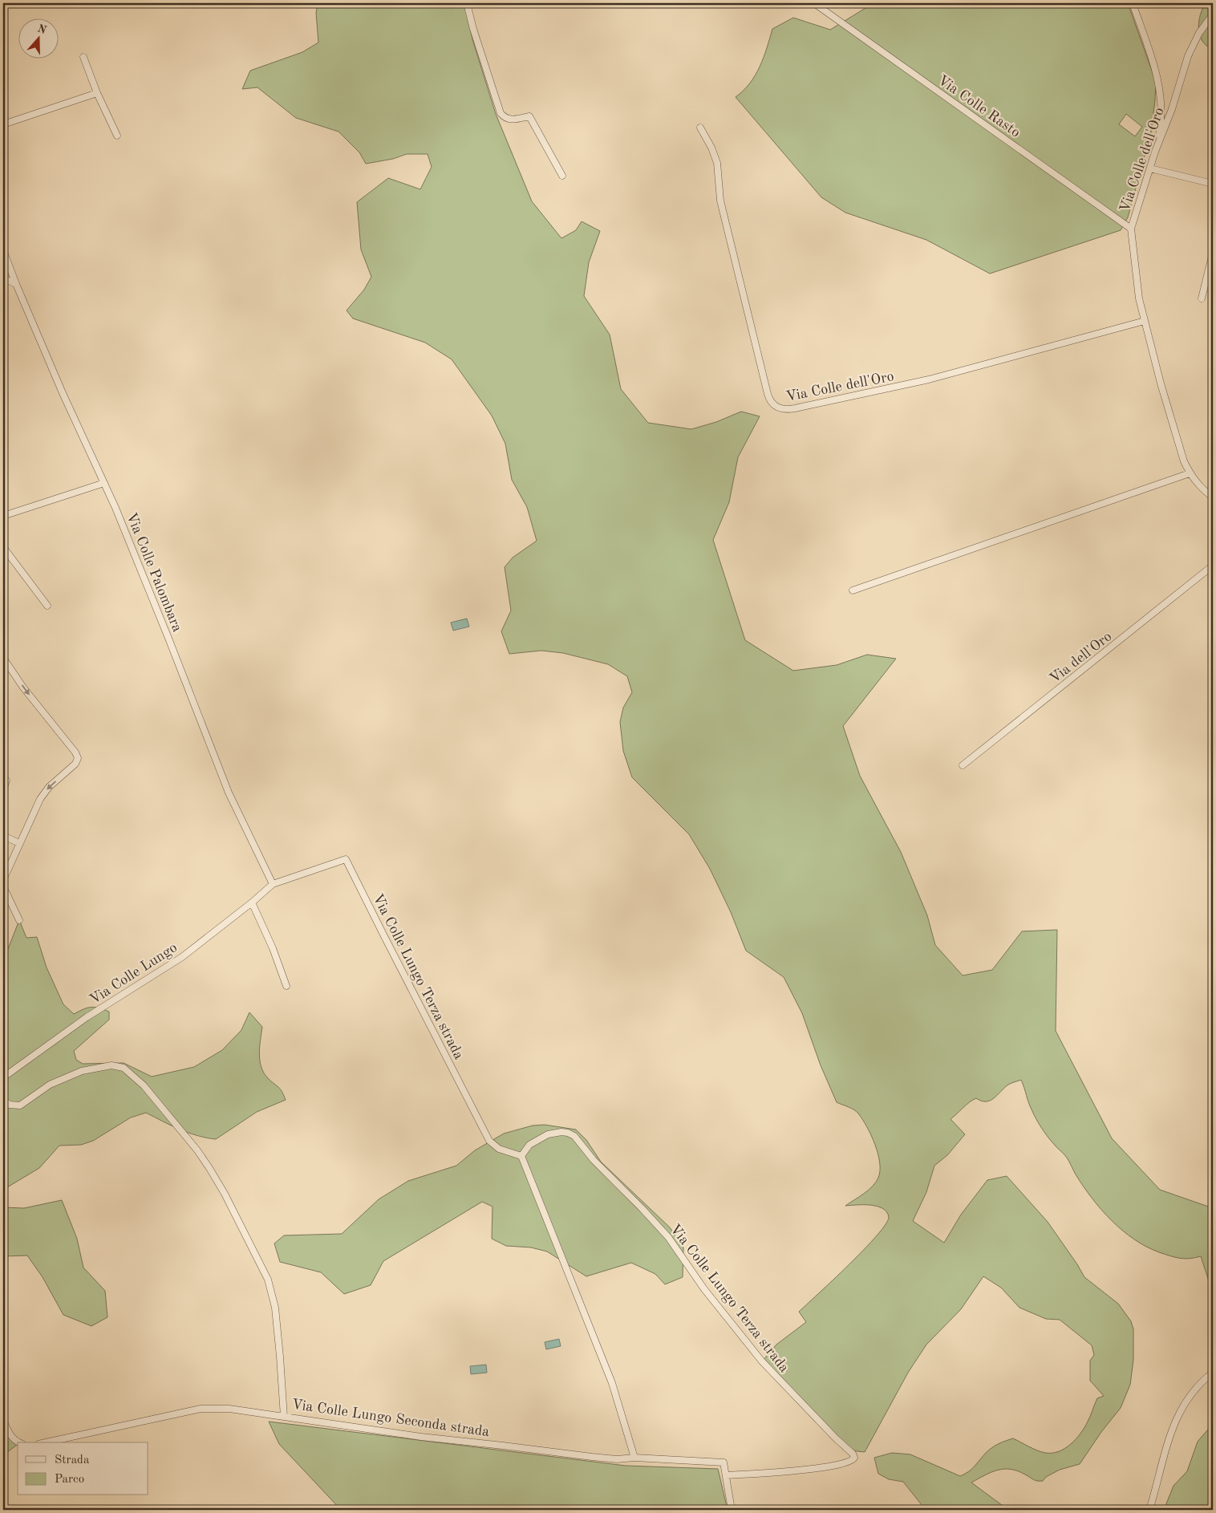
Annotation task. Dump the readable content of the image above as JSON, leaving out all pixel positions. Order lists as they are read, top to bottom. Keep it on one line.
{"streets":{"street":["Via Colle Rasto","Via Colle dell'Oro","Via Colle Palombara","Via dell'Oro","Via Colle Lungo","Via Colle Lungo Terza strada","Via Colle Lungo Seconda strada"]},"crossings":[["Via Colle Rasto","Via Colle dell'Oro"],["Via Colle Palombara","Via Colle Lungo"],["Via Colle Palombara","Via Colle Lungo Terza strada"],["Via Colle Lungo","Via Colle Lungo Terza strada"]],"legend":["Strada","Parco"],"north":"top"}
